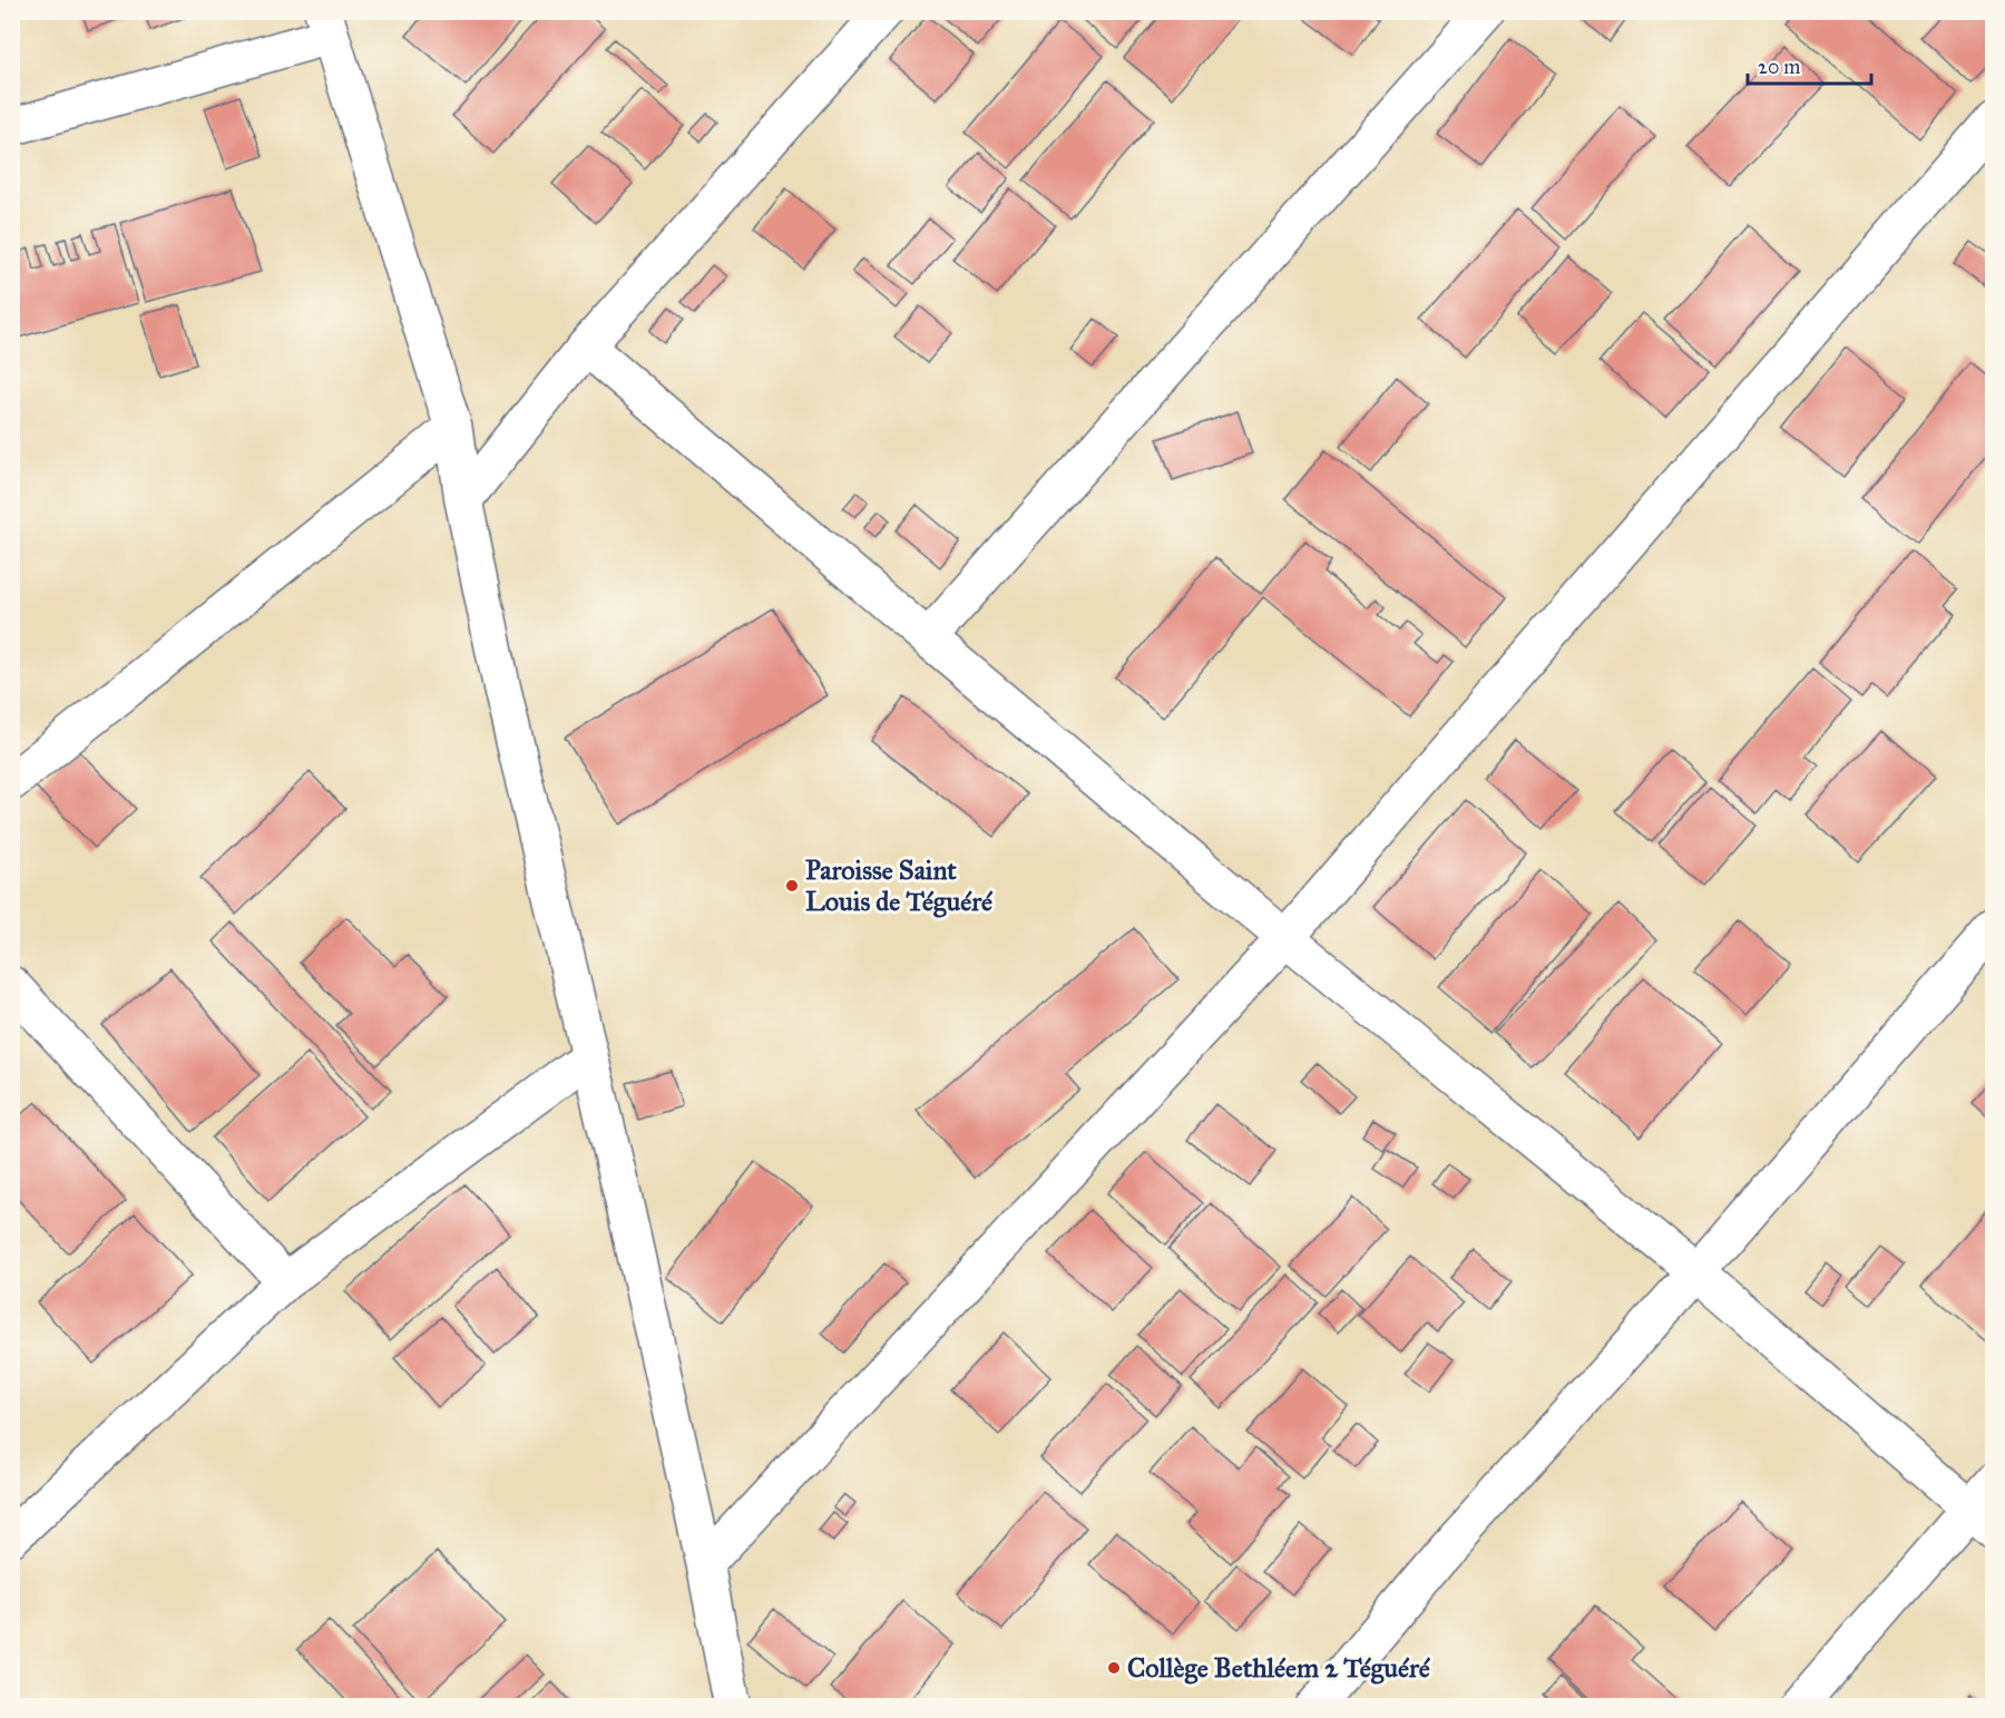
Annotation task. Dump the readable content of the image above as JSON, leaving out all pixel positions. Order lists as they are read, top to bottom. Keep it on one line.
{"places":["Paroisse Saint Louis de Téguéré","Collège Bethléem 2 Téguéré"],"scale_bar":"20 m"}
